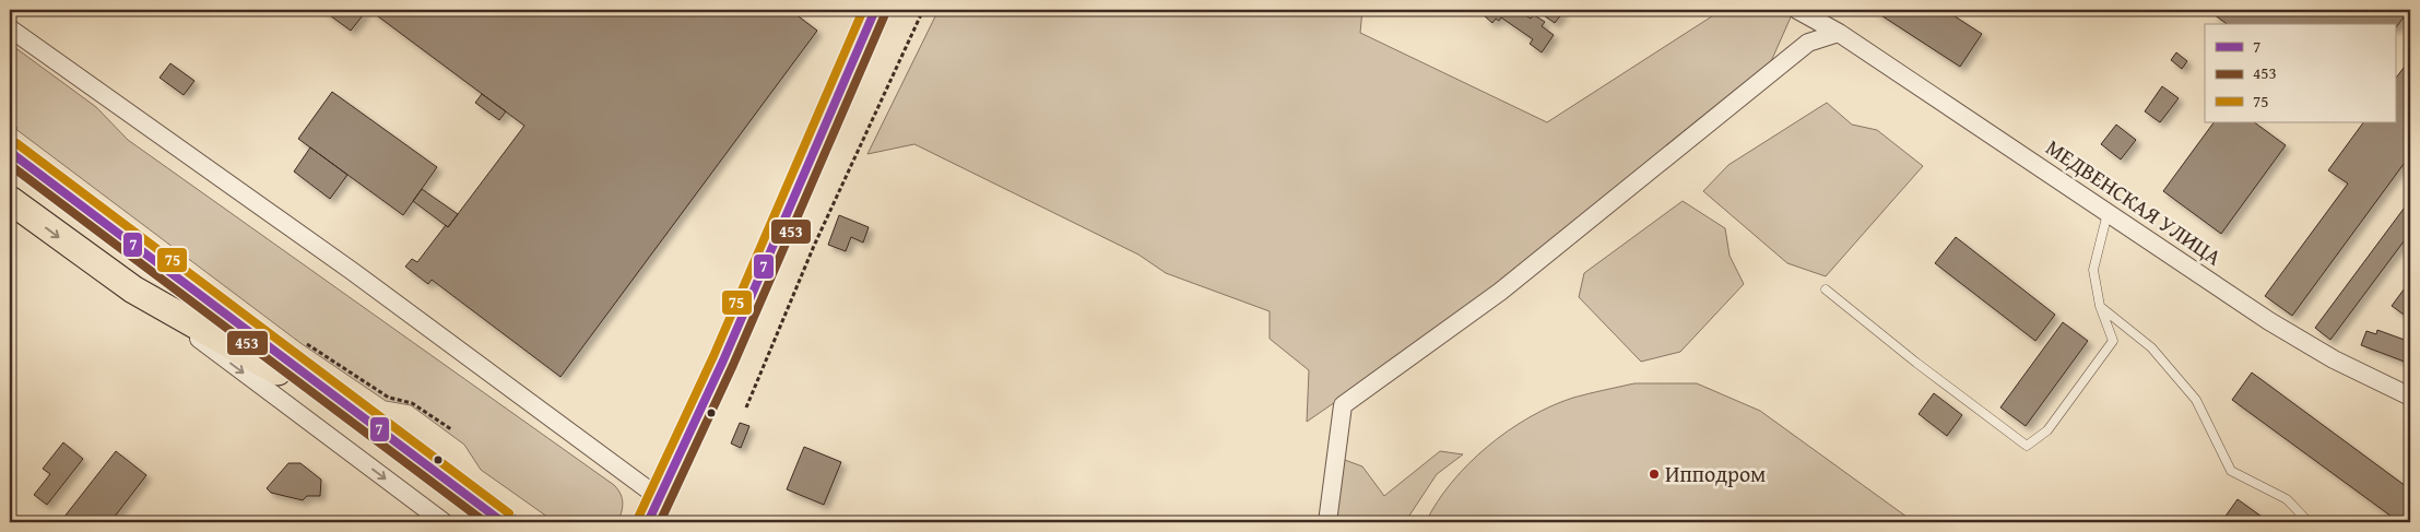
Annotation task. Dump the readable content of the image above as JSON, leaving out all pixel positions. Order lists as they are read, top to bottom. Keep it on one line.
{"streets":{"street":["МЕДВЕНСКАЯ УЛИЦА"]},"places":["Ипподром"],"lines":["transit line 7","transit line 75","transit line 453"],"legend":["7","453","75"]}
